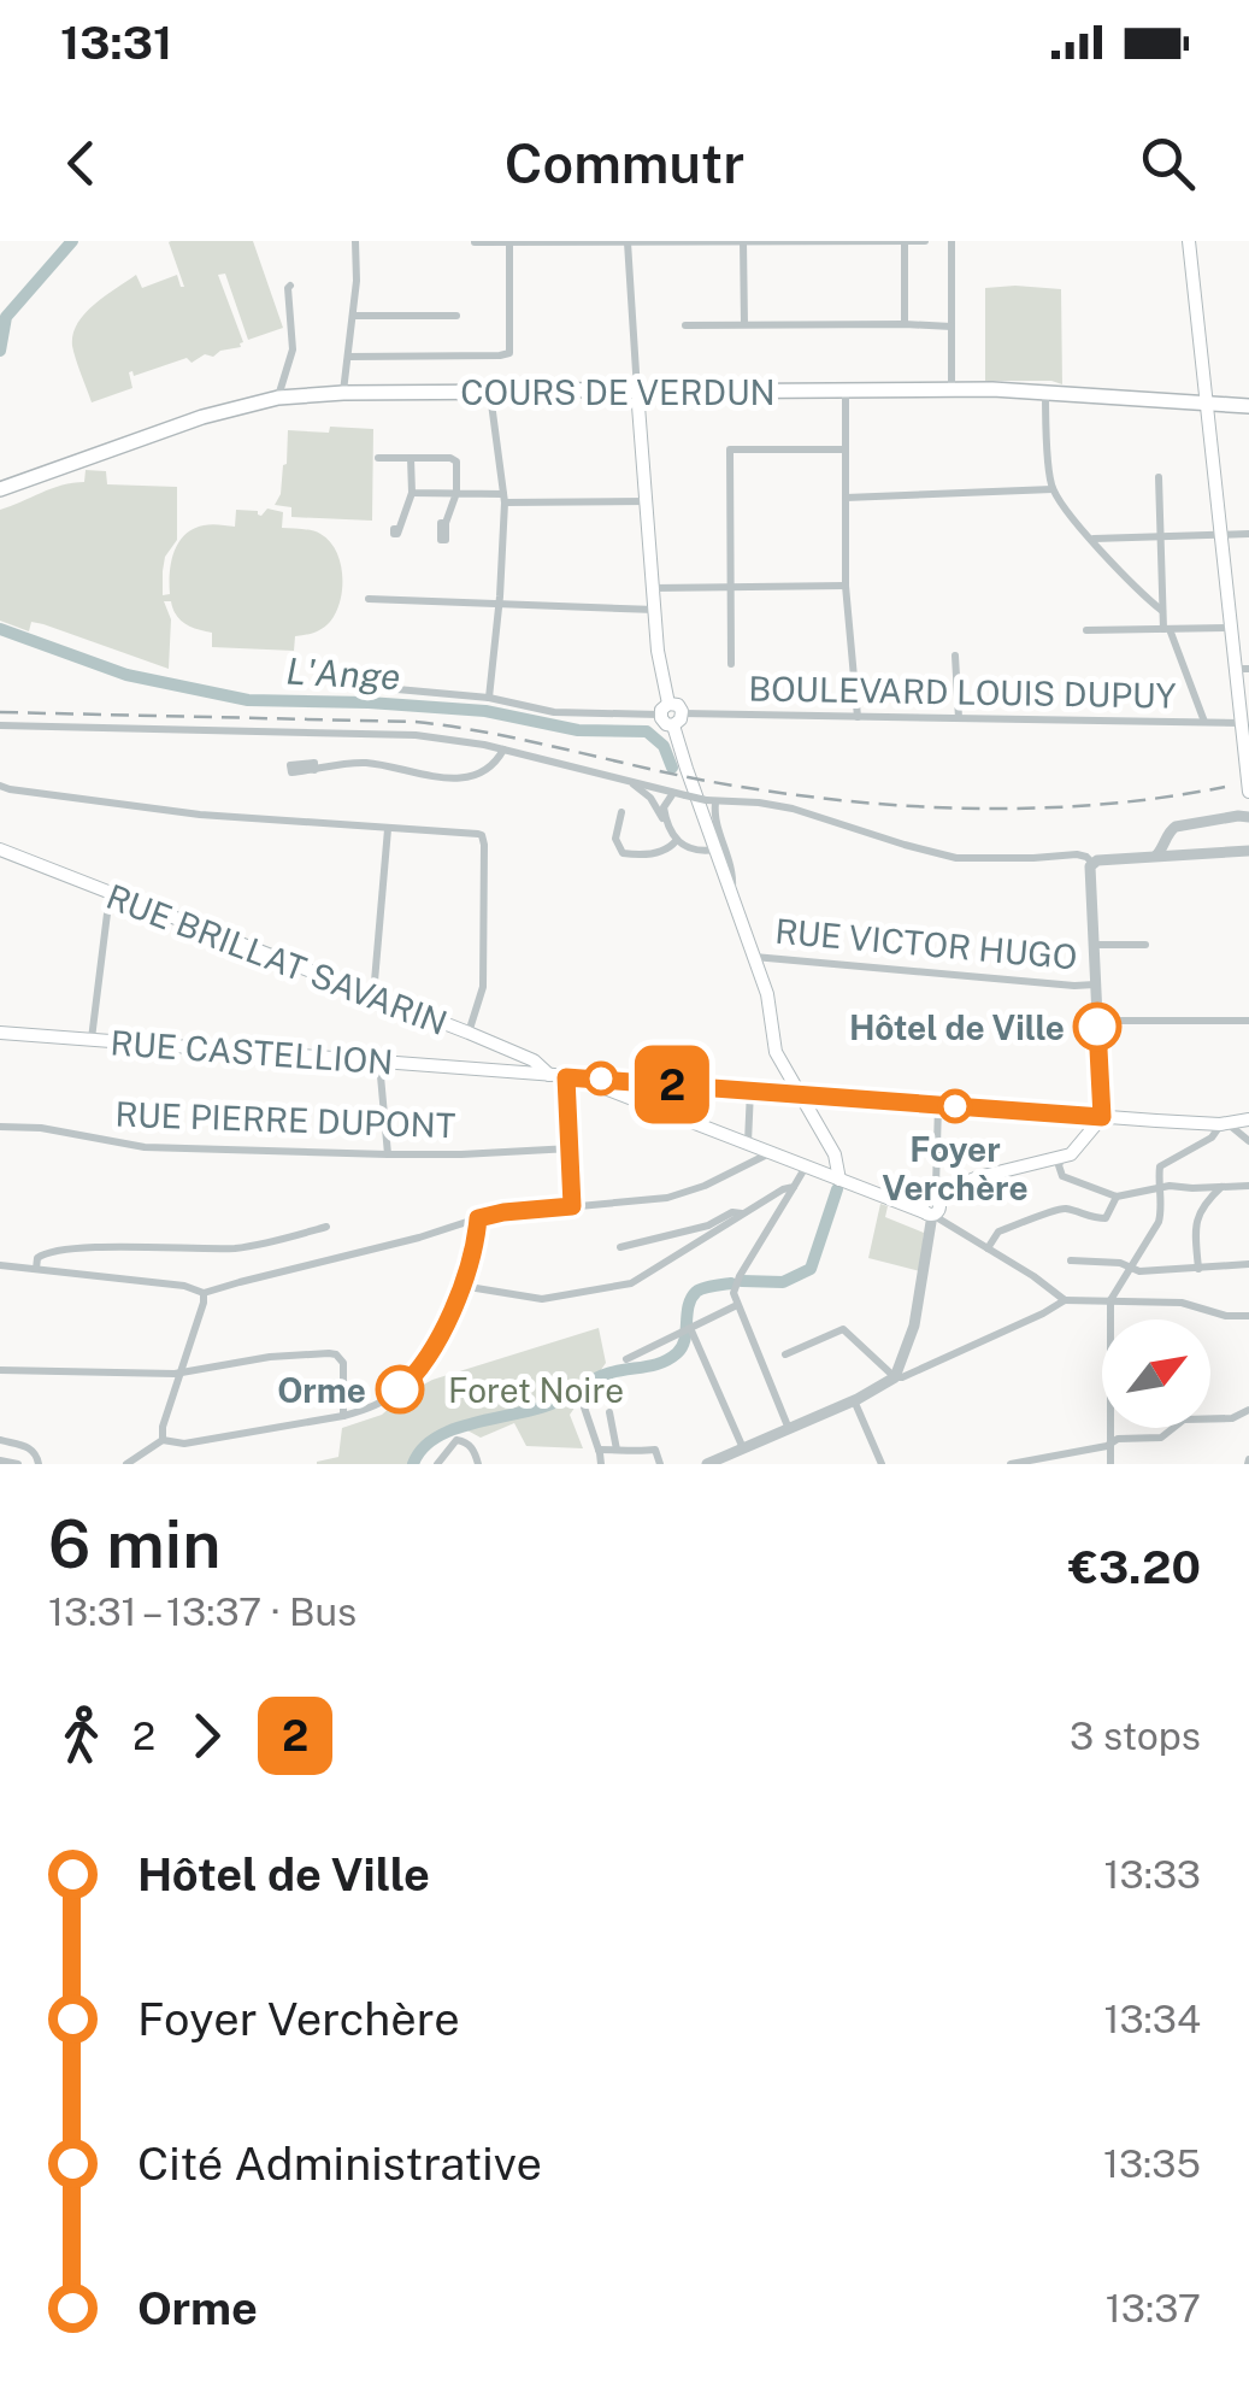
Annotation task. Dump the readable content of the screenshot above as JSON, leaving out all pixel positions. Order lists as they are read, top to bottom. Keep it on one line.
{"streets":{"main road":["COURS DE VERDUN","RUE BRILLAT SAVARIN","RUE CASTELLION"],"street":["BOULEVARD LOUIS DUPUY","RUE VICTOR HUGO","RUE PIERRE DUPONT"]},"crossings":[["RUE BRILLAT SAVARIN","RUE CASTELLION"]],"water":["L'Ange"],"parks":["Foret Noire"],"places":["Hôtel de Ville","Foyer Verchère","Orme"],"lines":["bus line 2"],"north":"top right","page":{"status":"13:31","header":"Commutr","on_map":"2","heading":["6 min","13:31 – 13:37 · Bus","€3.20"],"legs":["2","2","3 stops"],"list":[{"name":"Hôtel de Ville","value":"13:33"},{"name":"Foyer Verchère","value":"13:34"},{"name":"Cité Administrative","value":"13:35"},{"name":"Orme","value":"13:37"}]}}
